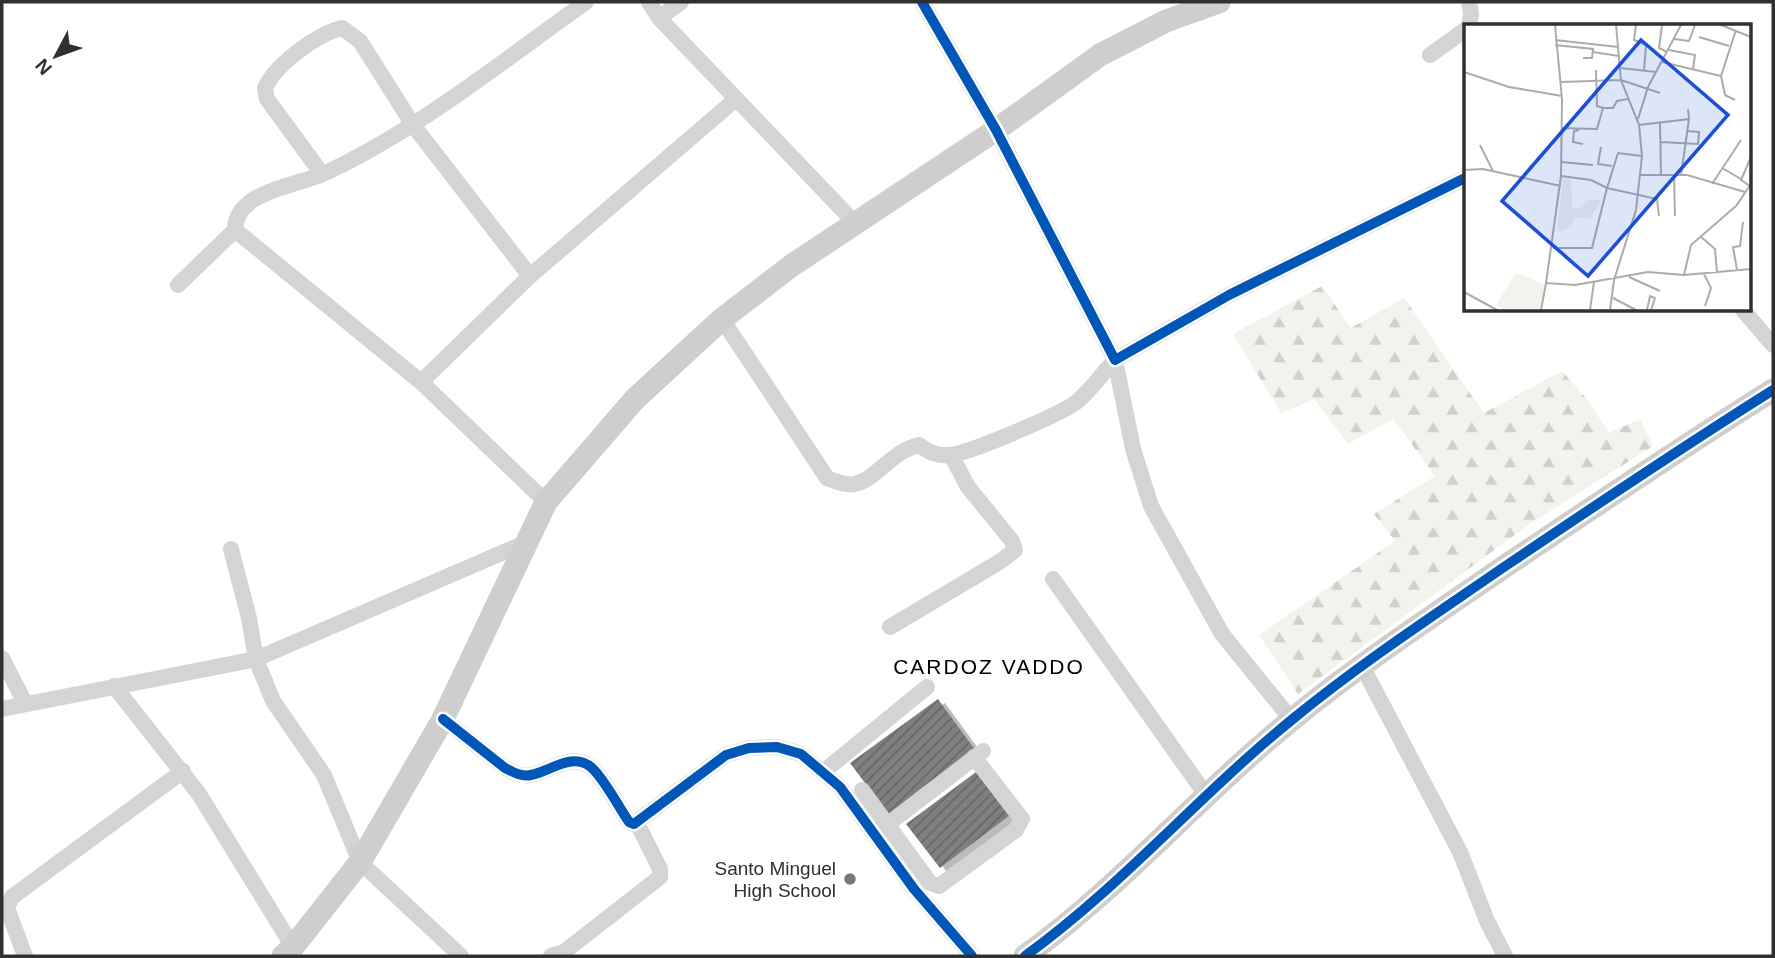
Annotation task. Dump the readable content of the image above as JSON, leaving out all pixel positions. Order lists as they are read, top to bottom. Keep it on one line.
{"districts":["CARDOZ VADDO"],"places":["Santo Minguel High School"],"north":"bottom left"}
